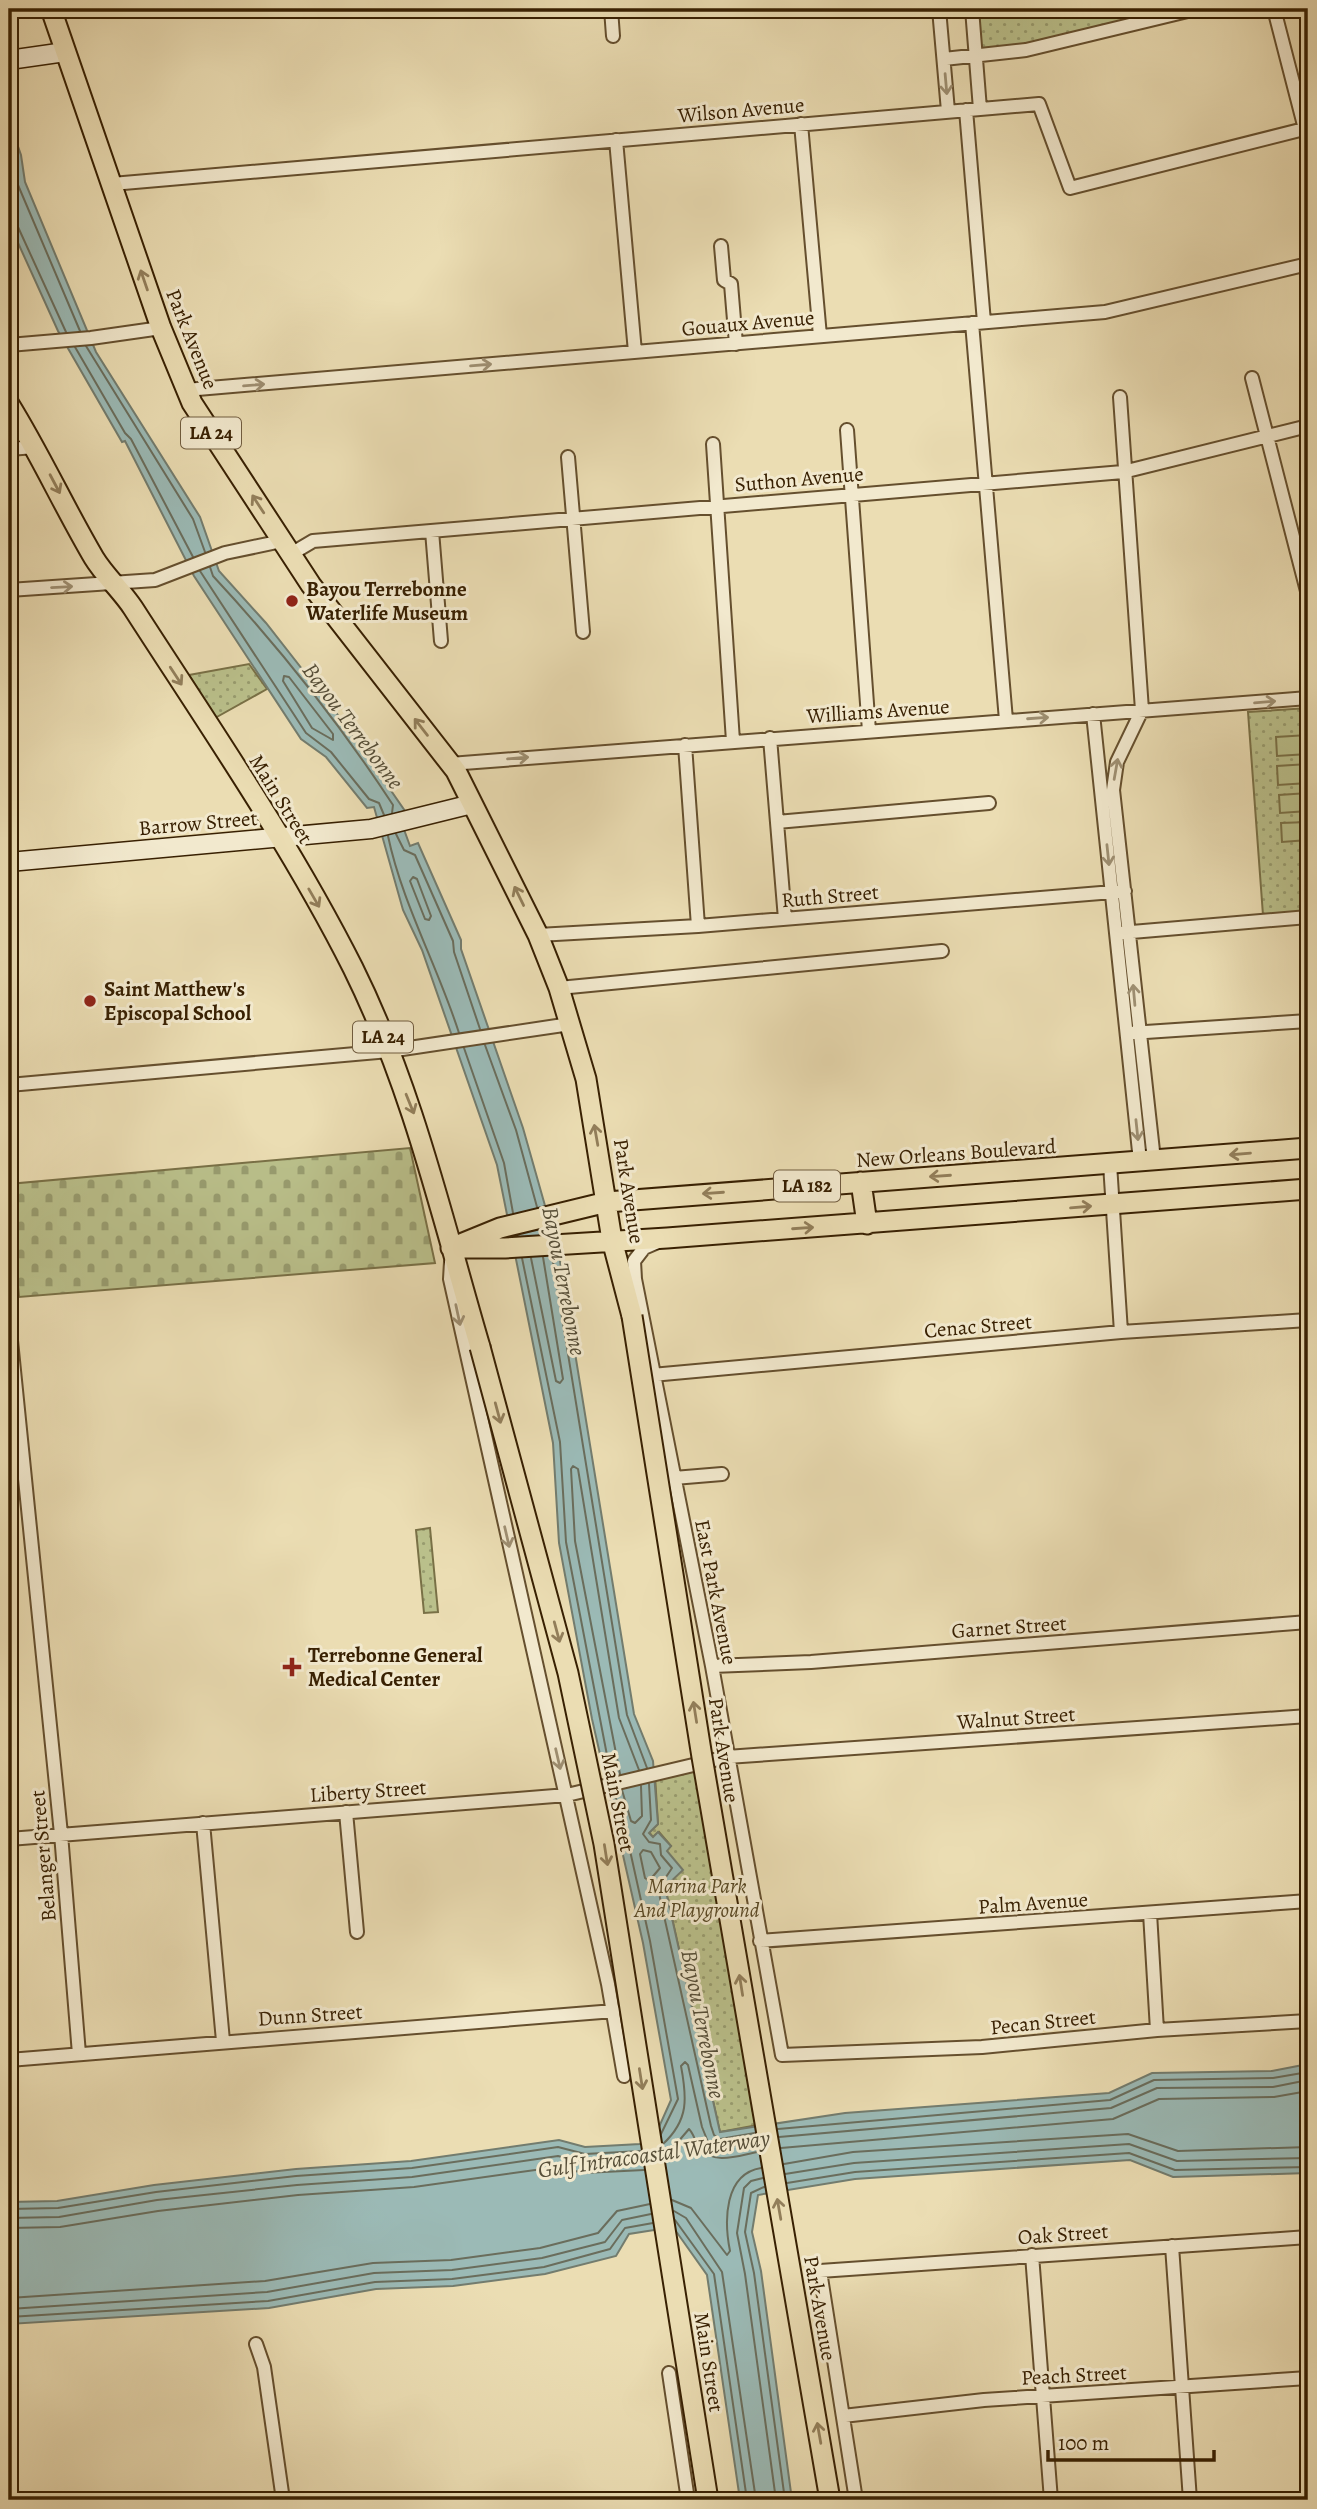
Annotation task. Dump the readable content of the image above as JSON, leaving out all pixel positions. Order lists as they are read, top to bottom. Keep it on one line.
{"streets":{"main road":["Park Avenue","LA 24","Main Street","Barrow Street","New Orleans Boulevard","LA 182"],"street":["Wilson Avenue","Gouaux Avenue","Suthon Avenue","Williams Avenue","Ruth Street","Cenac Street","East Park Avenue","Garnet Street","Walnut Street","Liberty Street","Belanger Street","Palm Avenue","Dunn Street","Pecan Street","Oak Street","Peach Street"]},"crossings":[["Wilson Avenue","Park Avenue"],["Gouaux Avenue","Park Avenue"],["Park Avenue","Suthon Avenue"],["Park Avenue","Williams Avenue"],["Park Avenue","Barrow Street"],["Park Avenue","Ruth Street"],["Park Avenue","New Orleans Boulevard"],["Park Avenue","LA 182"],["Park Avenue","Oak Street"],["Park Avenue","Peach Street"],["Suthon Avenue","Main Street"],["Main Street","Barrow Street"],["Main Street","LA 182"],["Main Street","Liberty Street"],["Main Street","Dunn Street"],["New Orleans Boulevard","LA 182"],["LA 182","East Park Avenue"],["Cenac Street","East Park Avenue"],["East Park Avenue","Garnet Street"],["East Park Avenue","Walnut Street"],["East Park Avenue","Liberty Street"],["East Park Avenue","Palm Avenue"],["East Park Avenue","Pecan Street"],["Walnut Street","Liberty Street"],["Liberty Street","Belanger Street"],["Belanger Street","Dunn Street"]],"one_way":["Gouaux Avenue","Park Avenue","Williams Avenue","Main Street"],"water":["Bayou Terrebonne","Gulf Intracoastal Waterway"],"parks":["Marina Park And Playground"],"places":{"other":["Bayou Terrebonne Waterlife Museum","Saint Matthew's Episcopal School"],"health":["Terrebonne General Medical Center"]},"scale_bar":"100 m"}
